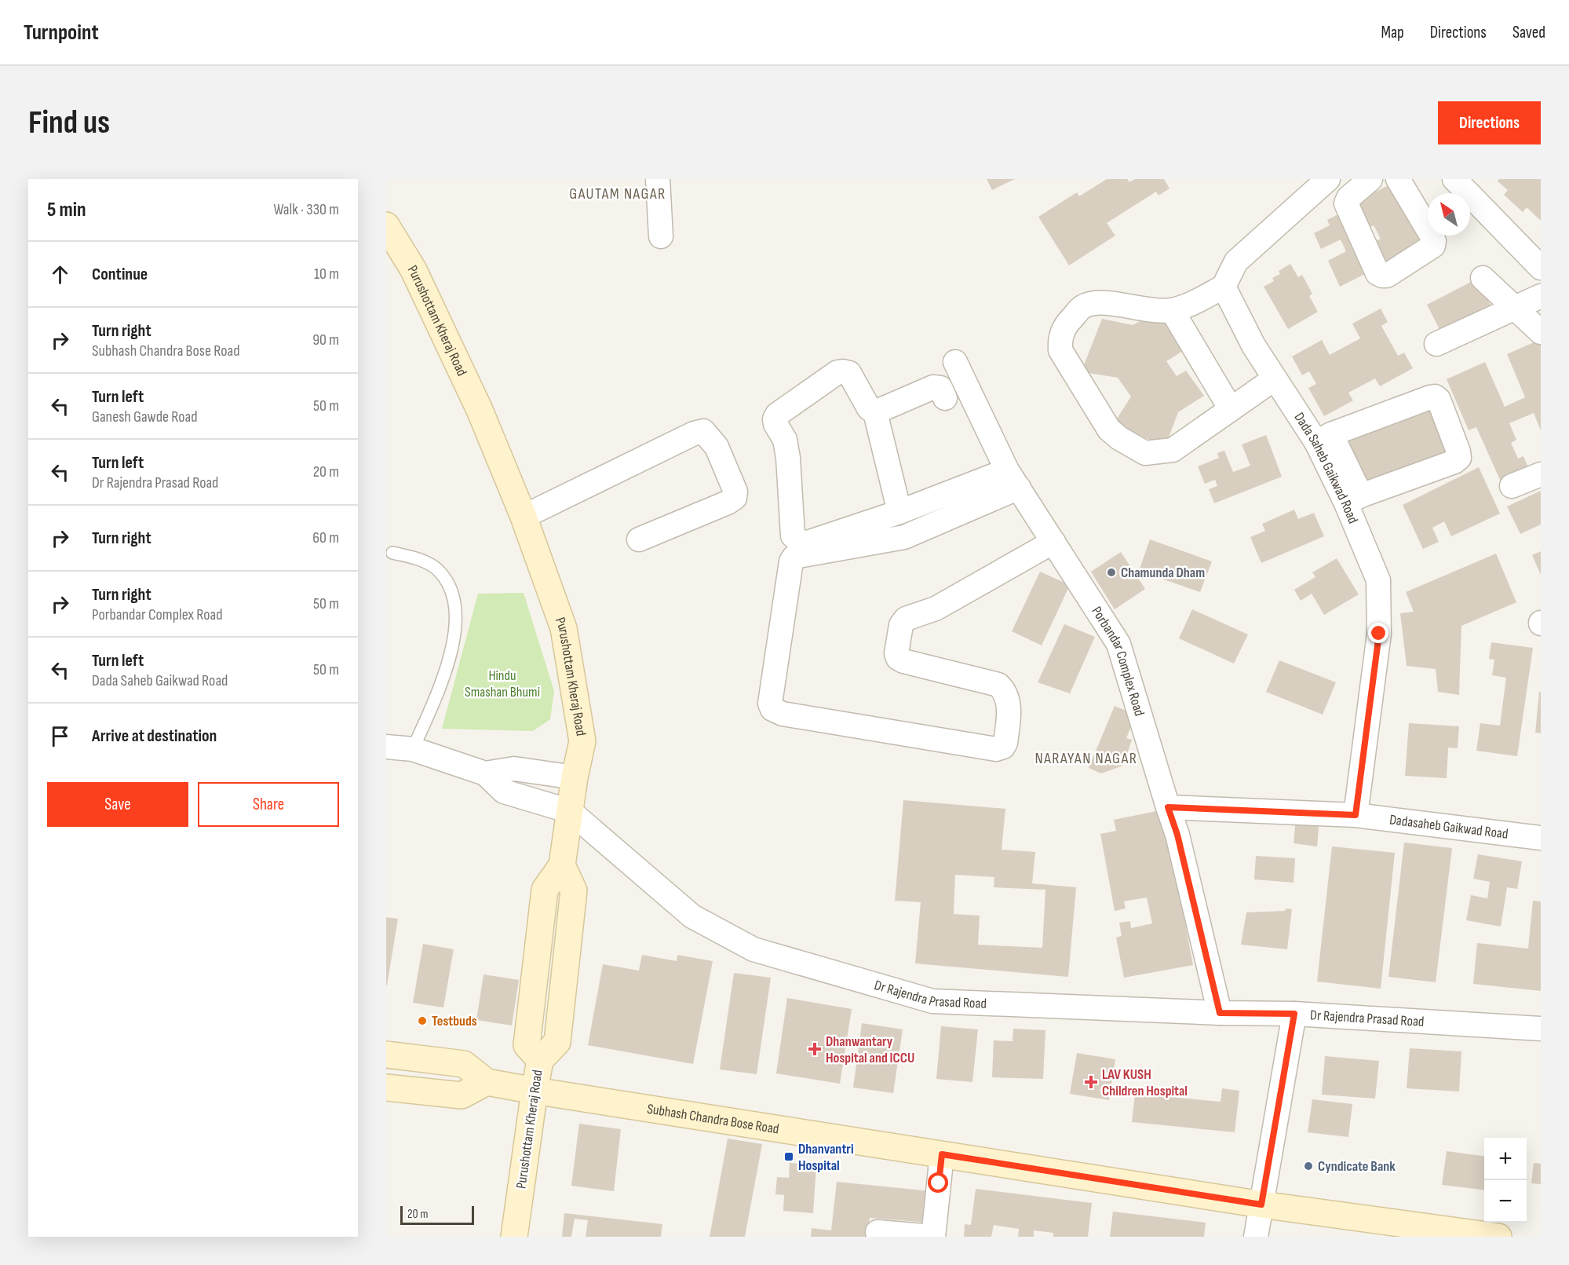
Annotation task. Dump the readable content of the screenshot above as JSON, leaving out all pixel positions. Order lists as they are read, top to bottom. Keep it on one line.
{"streets":{"main road":["Purushottam Kheraj Road","Subhash Chandra Bose Road"],"street":["Dada Saheb Gaikwad Road","Porbandar Complex Road","Dadasaheb Gaikwad Road","Dr Rajendra Prasad Road"]},"crossings":[["Purushottam Kheraj Road","Dr Rajendra Prasad Road"],["Purushottam Kheraj Road","Subhash Chandra Bose Road"],["Dada Saheb Gaikwad Road","Dadasaheb Gaikwad Road"],["Porbandar Complex Road","Dr Rajendra Prasad Road"]],"districts":["GAUTAM NAGAR","NARAYAN NAGAR"],"parks":["Hindu Smashan Bhumi"],"places":{"other":["Chamunda Dham","Testbuds","Cyndicate Bank"],"health":["Dhanwantary Hospital and ICCU","LAV KUSH Children Hospital"],"transit":["Dhanvantri Hospital"]},"scale_bar":"20 m","north":"top left","page":{"header":"Turnpoint","nav":["Map","Directions","Saved"],"buttons":["Directions",["Save","Share"]],"title":"Find us","heading":["5 min","Walk · 330 m"],"list":[["Continue","10 m"],["Turn right","Subhash Chandra Bose Road","90 m"],["Turn left","Ganesh Gawde Road","50 m"],["Turn left","Dr Rajendra Prasad Road","20 m"],["Turn right","60 m"],["Turn right","Porbandar Complex Road","50 m"],["Turn left","Dada Saheb Gaikwad Road","50 m"],"Arrive at destination"],"map_buttons":["+","−"],"scale":"20 m"}}
